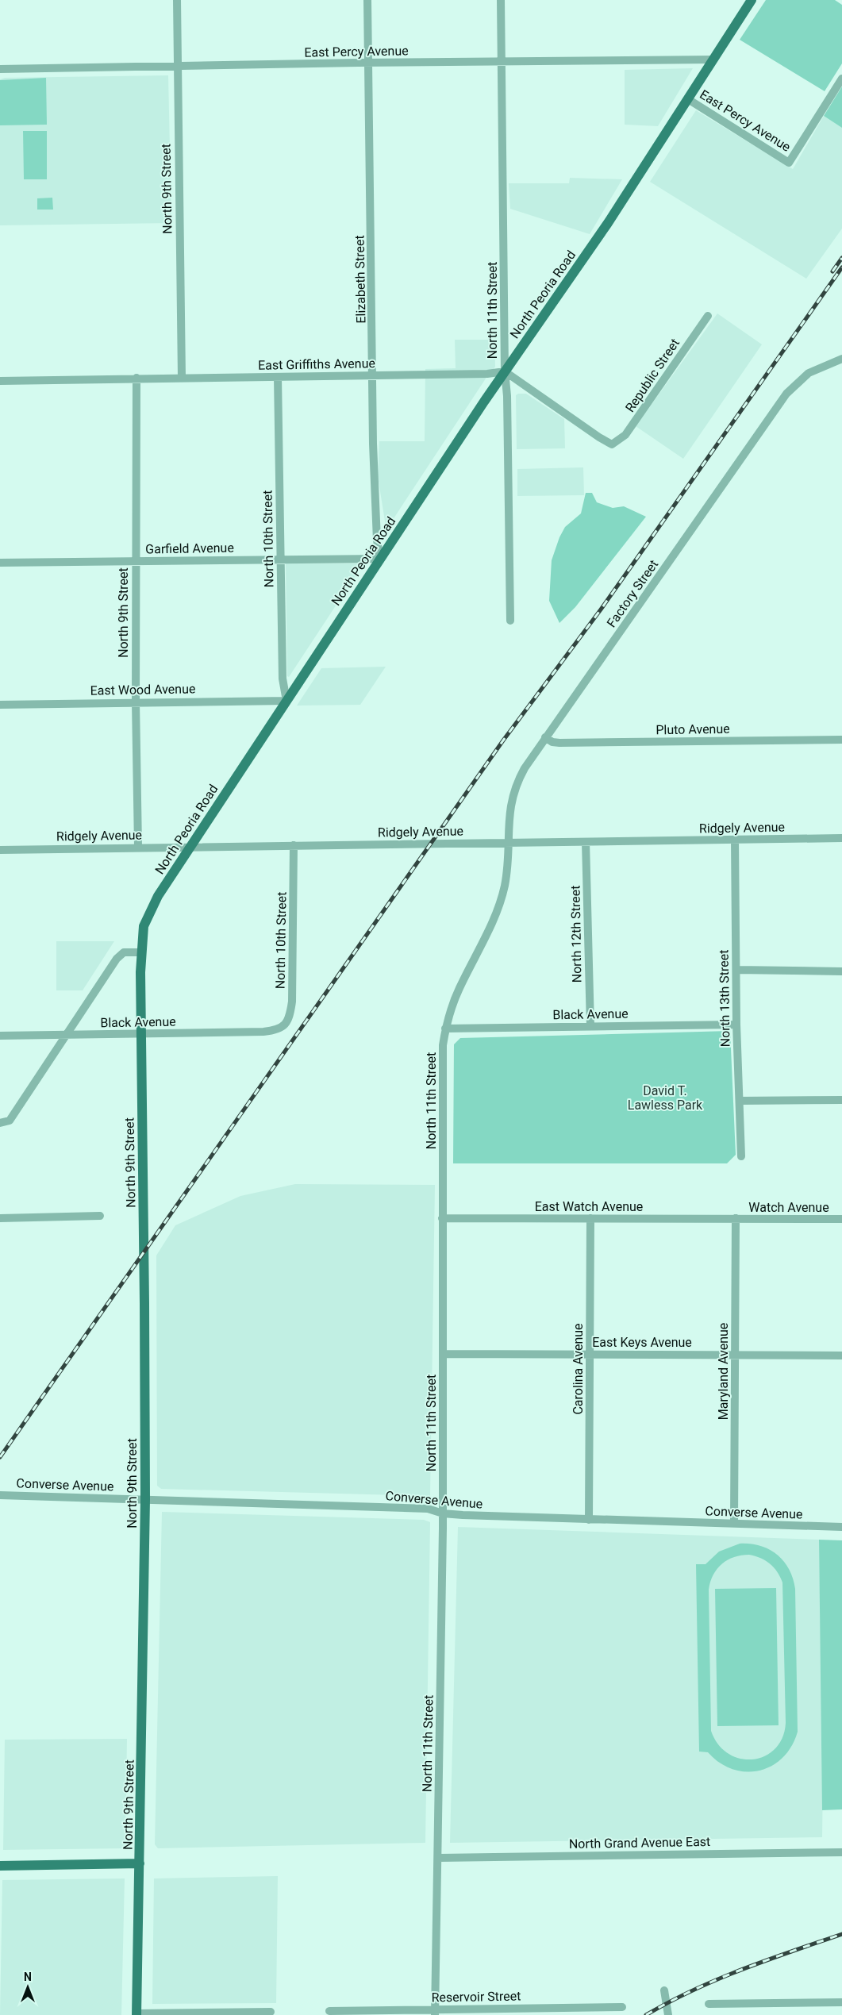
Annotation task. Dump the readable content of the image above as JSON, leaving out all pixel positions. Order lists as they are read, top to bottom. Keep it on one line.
{"streets":{"main road":["North 9th Street","North Peoria Road"],"street":["East Percy Avenue","Elizabeth Street","North 11th Street","East Griffiths Avenue","Republic Street","North 10th Street","Garfield Avenue","Factory Street","East Wood Avenue","Pluto Avenue","Ridgely Avenue","North 12th Street","North 13th Street","Black Avenue","East Watch Avenue","Watch Avenue","East Keys Avenue","Carolina Avenue","Maryland Avenue","Converse Avenue","North Grand Avenue East","Reservoir Street"]},"crossings":[["East Percy Avenue","North 9th Street"],["East Percy Avenue","Elizabeth Street"],["East Percy Avenue","North Peoria Road"],["East Percy Avenue","North 11th Street"],["North 9th Street","North Peoria Road"],["North 9th Street","East Griffiths Avenue"],["North 9th Street","Garfield Avenue"],["North 9th Street","East Wood Avenue"],["North 9th Street","Ridgely Avenue"],["North 9th Street","Black Avenue"],["North 9th Street","Converse Avenue"],["Elizabeth Street","North Peoria Road"],["Elizabeth Street","East Griffiths Avenue"],["Elizabeth Street","Garfield Avenue"],["North Peoria Road","North 11th Street"],["North Peoria Road","East Griffiths Avenue"],["North Peoria Road","Republic Street"],["North Peoria Road","North 10th Street"],["North Peoria Road","Garfield Avenue"],["North Peoria Road","East Wood Avenue"],["North Peoria Road","Ridgely Avenue"],["North 11th Street","East Griffiths Avenue"],["North 11th Street","Republic Street"],["North 11th Street","Factory Street"],["North 11th Street","Ridgely Avenue"],["North 11th Street","Black Avenue"],["North 11th Street","East Watch Avenue"],["North 11th Street","East Keys Avenue"],["North 11th Street","Converse Avenue"],["North 11th Street","North Grand Avenue East"],["North 11th Street","Reservoir Street"],["East Griffiths Avenue","Republic Street"],["East Griffiths Avenue","North 10th Street"],["North 10th Street","Garfield Avenue"],["North 10th Street","East Wood Avenue"],["North 10th Street","Ridgely Avenue"],["North 10th Street","Black Avenue"],["Factory Street","Pluto Avenue"],["Factory Street","Ridgely Avenue"],["Ridgely Avenue","North 12th Street"],["Ridgely Avenue","North 13th Street"],["North 12th Street","Black Avenue"],["North 13th Street","Black Avenue"],["East Watch Avenue","Watch Avenue"],["East Watch Avenue","Carolina Avenue"],["East Watch Avenue","Maryland Avenue"],["Watch Avenue","Maryland Avenue"],["East Keys Avenue","Carolina Avenue"],["East Keys Avenue","Maryland Avenue"],["Carolina Avenue","Converse Avenue"],["Maryland Avenue","Converse Avenue"]],"parks":["David T. Lawless Park"],"north":"top"}
